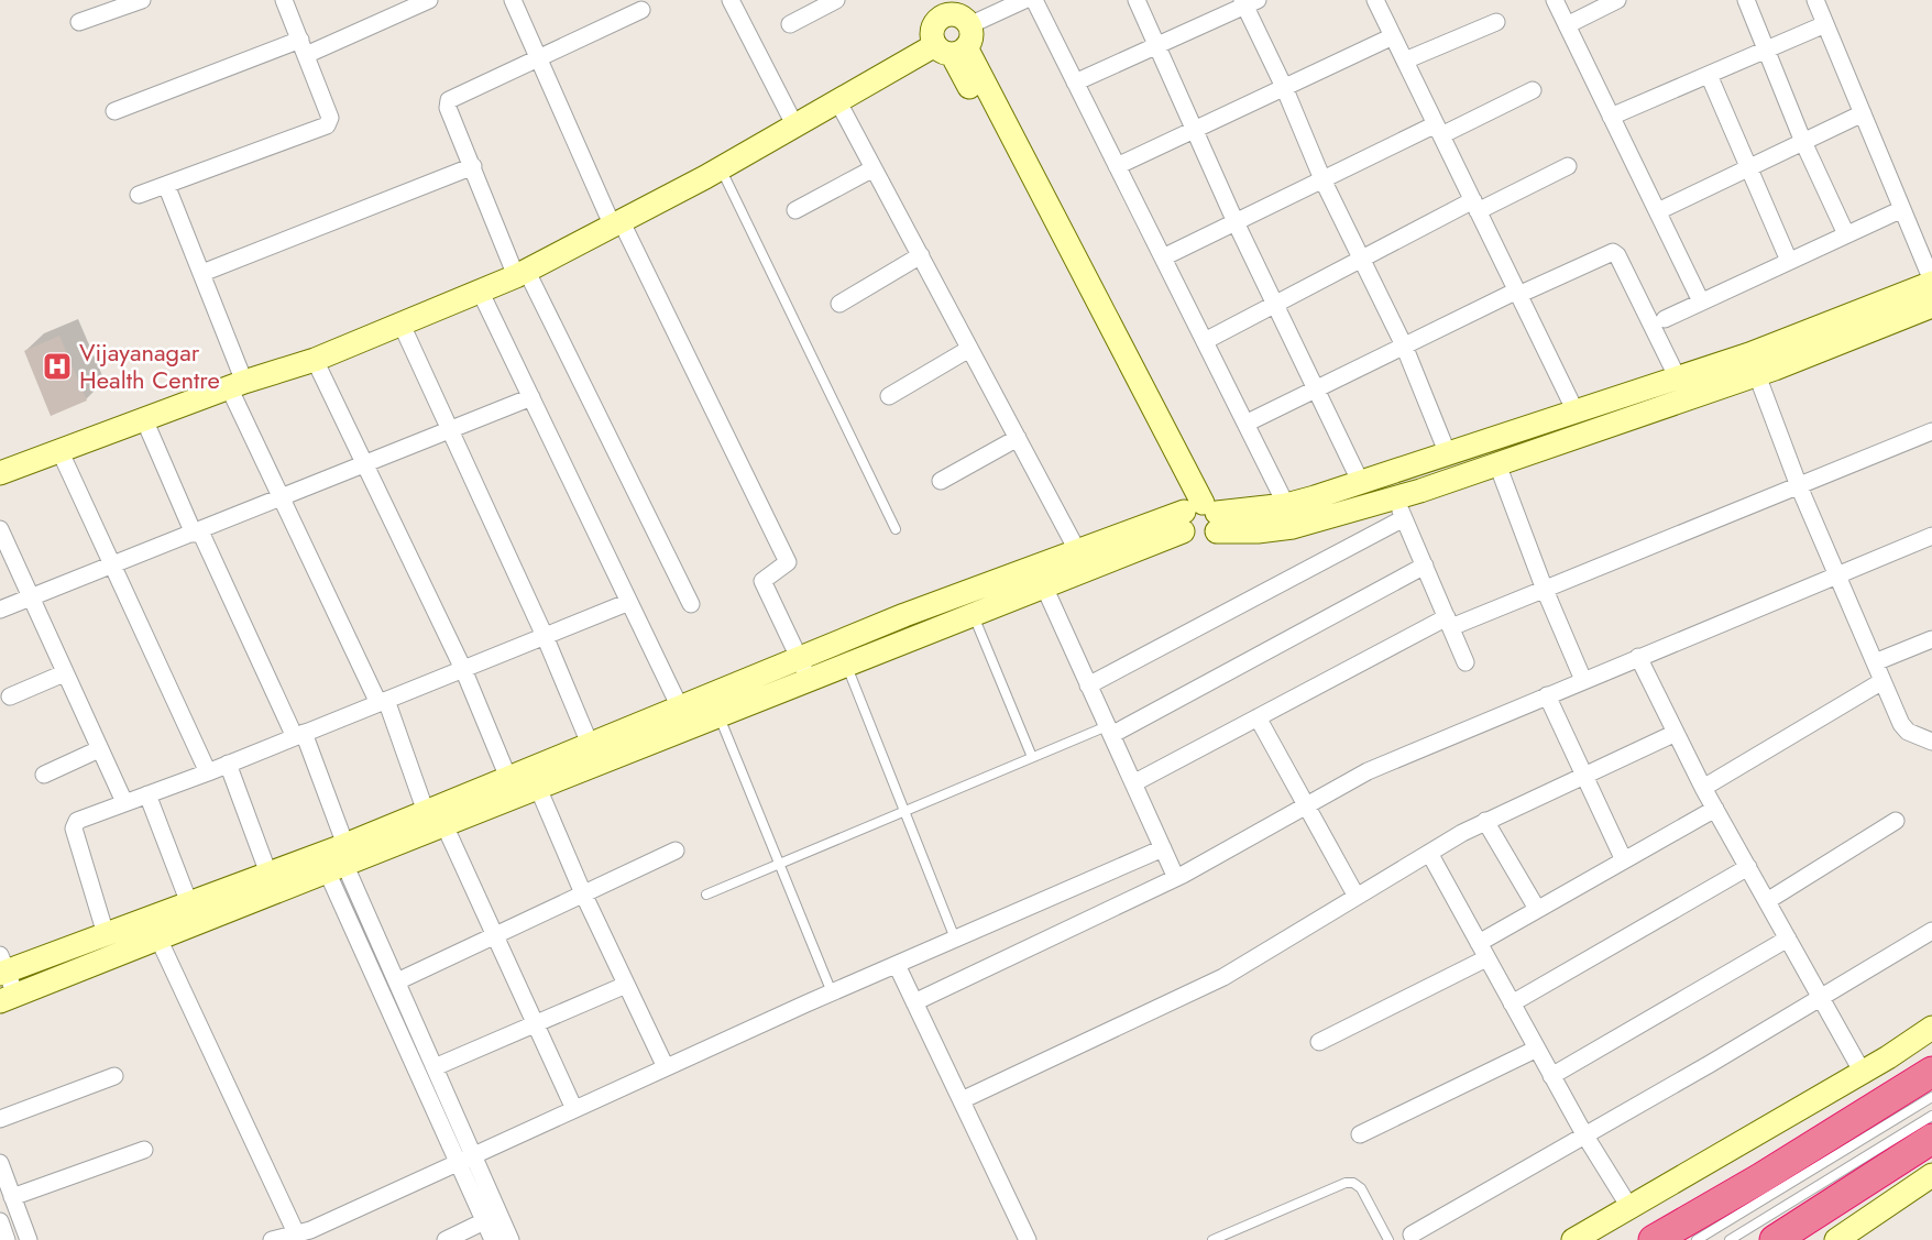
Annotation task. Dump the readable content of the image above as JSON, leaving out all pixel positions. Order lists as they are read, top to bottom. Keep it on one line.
{"places":{"hospital":["Vijayanagar Health Centre"]}}
